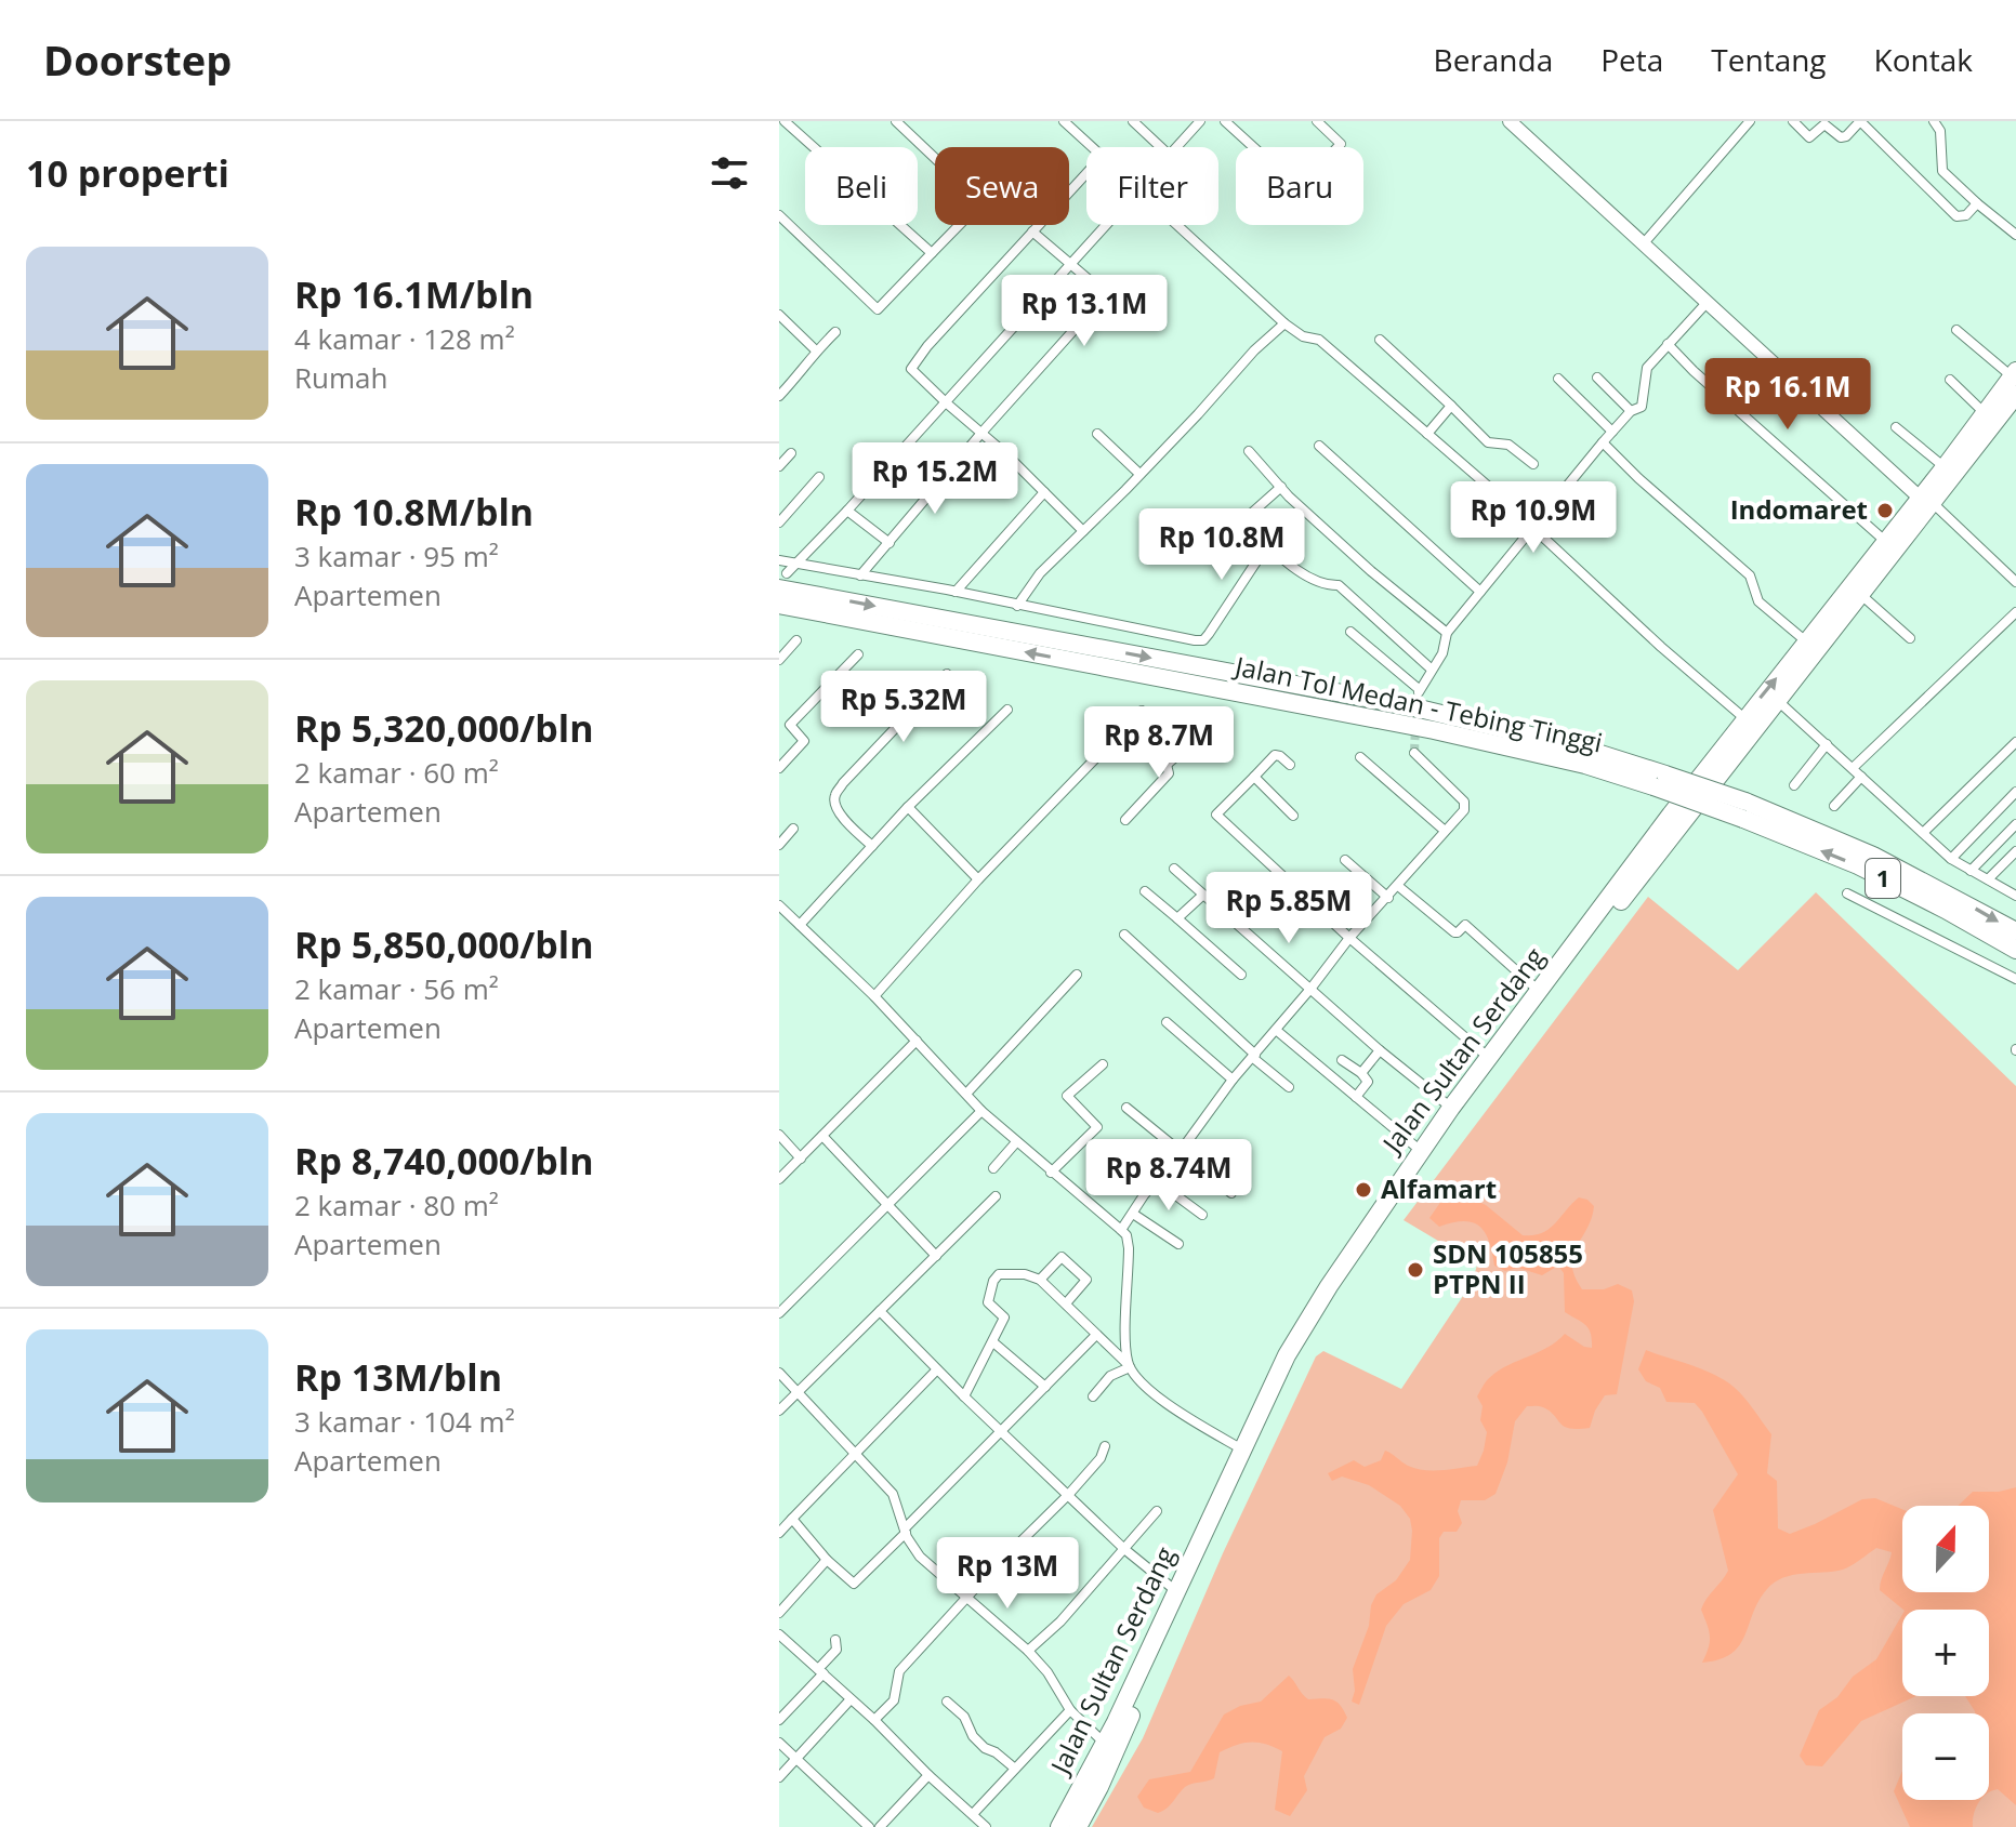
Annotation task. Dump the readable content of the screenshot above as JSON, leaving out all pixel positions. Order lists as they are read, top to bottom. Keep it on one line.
{"streets":{"highway":["Jalan Tol Medan - Tebing Tinggi","1","Jalan Sultan Serdang"]},"places":["Indomaret","Alfamart","SDN 105855 PTPN II"],"north":"top","page":{"header":"Doorstep","nav":["Beranda","Peta","Tentang","Kontak"],"heading":"10 properti","chip":["Beli","Sewa","Filter","Baru"],"list":[{"name":"Rp 16.1M/bln","note":"4 kamar · 128 m² · Rumah"},{"name":"Rp 10.8M/bln","note":"3 kamar · 95 m² · Apartemen"},{"name":"Rp 5,320,000/bln","note":"2 kamar · 60 m² · Apartemen"},{"name":"Rp 5,850,000/bln","note":"2 kamar · 56 m² · Apartemen"},{"name":"Rp 8,740,000/bln","note":"2 kamar · 80 m² · Apartemen"},{"name":"Rp 13M/bln","note":"3 kamar · 104 m² · Apartemen"}],"price":["Rp 13.1M","Rp 16.1M","Rp 15.2M","Rp 10.9M","Rp 10.8M","Rp 5.32M","Rp 8.7M","Rp 5.85M","Rp 8.74M","Rp 13M"],"map_buttons":["+","−"]}}
